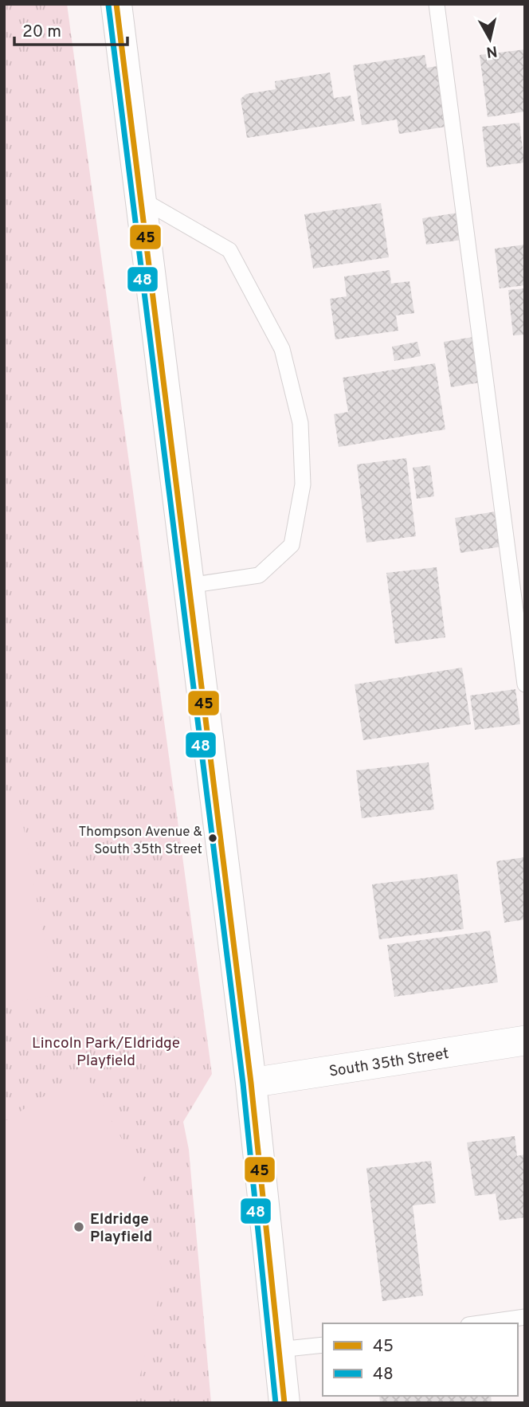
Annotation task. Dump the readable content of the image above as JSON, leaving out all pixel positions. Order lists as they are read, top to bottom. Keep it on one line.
{"streets":{"street":["South 35th Street"]},"parks":["Lincoln Park/Eldridge Playfield"],"places":["Thompson Avenue & South 35th Street","Eldridge Playfield"],"lines":["transit line 45","transit line 48"],"legend":["45","48"],"scale_bar":"20 m","north":"bottom"}
